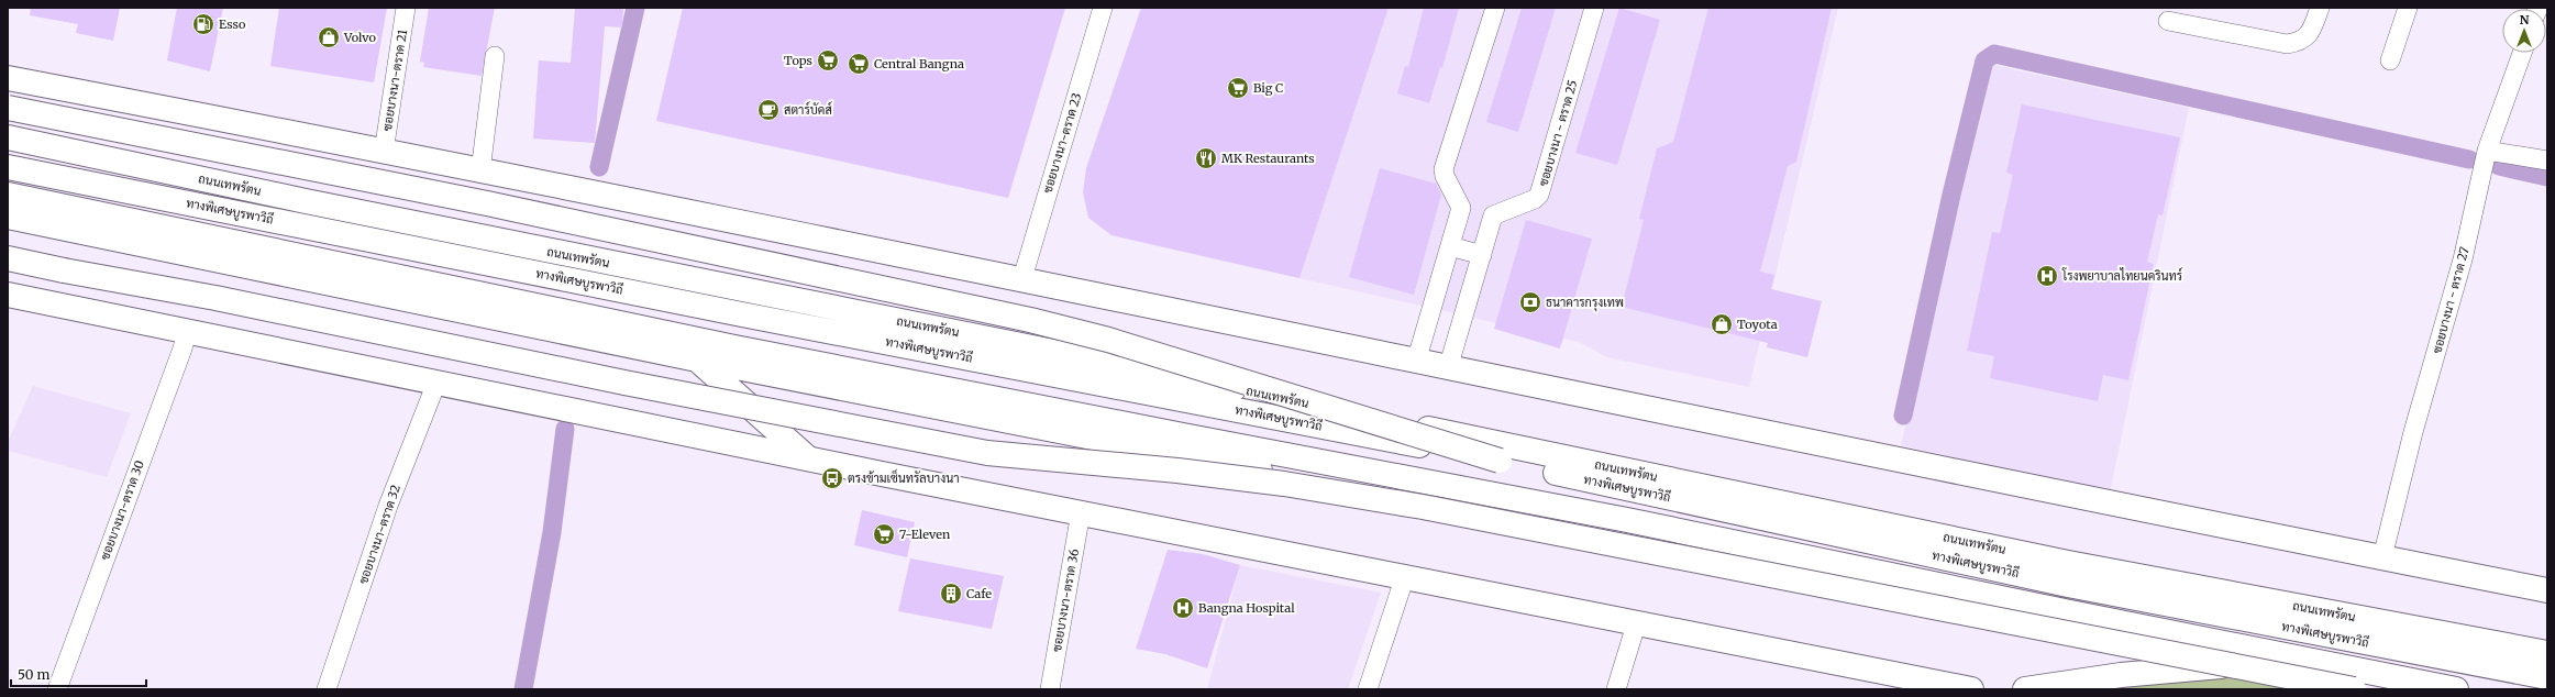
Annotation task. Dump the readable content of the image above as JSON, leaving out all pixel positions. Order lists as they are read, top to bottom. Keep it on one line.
{"streets":{"main road":["ถนนเทพรัตน","ทางพิเศษบูรพาวิถี"],"street":["ซอยบางนา-ตราด 21","ซอยบางนา - ตราด 25","ซอยบางนา-ตราด 23","ซอยบางนา - ตราด 27","ซอยบางนา-ตราด 30","ซอยบางนา-ตราด 32","ซอยบางนา-ตราด 36"]},"places":{"fuel station":["Esso"],"shop":["Volvo","Toyota"],"supermarket":["Tops","Central Bangna","Big C","7-Eleven"],"cafe":["สตาร์บัคส์"],"restaurant":["MK Restaurants"],"hospital":["โรงพยาบาลไทยนครินทร์","Bangna Hospital"],"bank":["ธนาคารกรุงเทพ"],"bus stop":["ตรงข้ามเซ็นทรัลบางนา"],"building":["Cafe"]},"scale_bar":"50 m","north":"top"}
